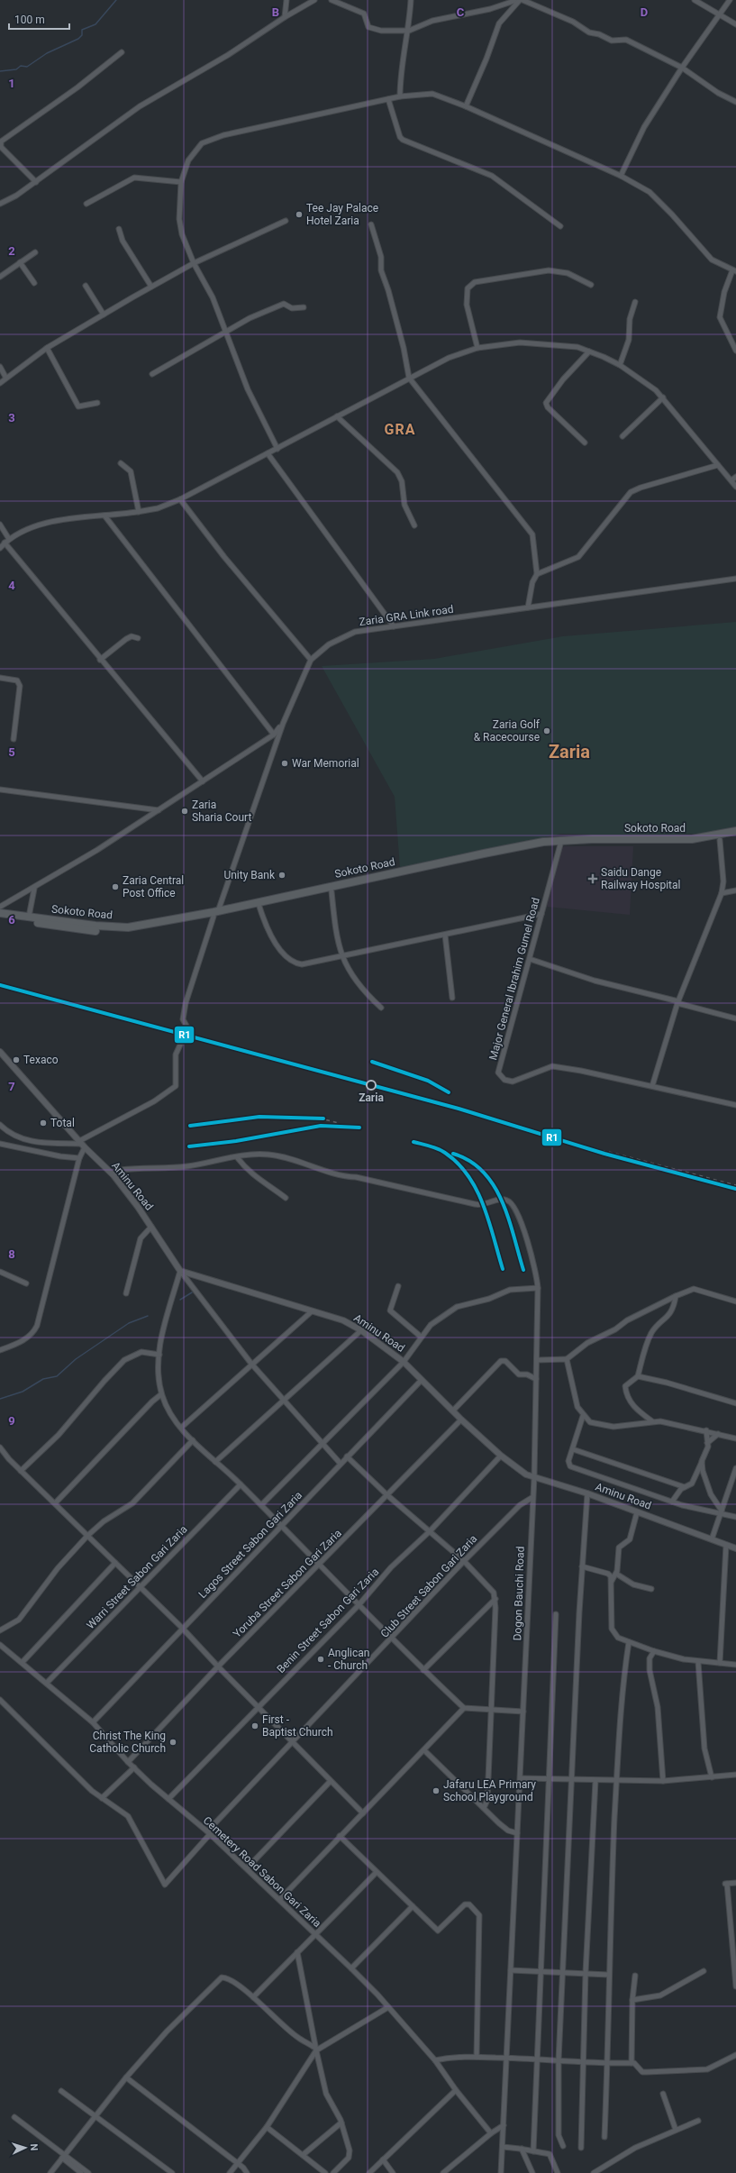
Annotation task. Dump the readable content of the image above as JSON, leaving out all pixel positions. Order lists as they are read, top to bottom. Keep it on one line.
{"streets":{"main road":["Sokoto Road"],"street":["Zaria GRA Link road","Major General Ibrahim Gumel Road","Aminu Road","Lagos Street Sabon Gari Zaria","Warri Street Sabon Gari Zaria","Yoruba Street Sabon Gari Zaria","Club Street Sabon Gari Zaria","Dogon Bauchi Road","Benin Street Sabon Gari Zaria","Cemetery Road Sabon Gari Zaria"]},"crossings":[["Zaria GRA Link road","Sokoto Road"],["Zaria GRA Link road","Aminu Road"],["Sokoto Road","Major General Ibrahim Gumel Road"],["Aminu Road","Lagos Street Sabon Gari Zaria"],["Aminu Road","Yoruba Street Sabon Gari Zaria"],["Aminu Road","Dogon Bauchi Road"],["Aminu Road","Benin Street Sabon Gari Zaria"],["Lagos Street Sabon Gari Zaria","Cemetery Road Sabon Gari Zaria"],["Warri Street Sabon Gari Zaria","Cemetery Road Sabon Gari Zaria"],["Yoruba Street Sabon Gari Zaria","Cemetery Road Sabon Gari Zaria"],["Club Street Sabon Gari Zaria","Dogon Bauchi Road"],["Club Street Sabon Gari Zaria","Cemetery Road Sabon Gari Zaria"],["Benin Street Sabon Gari Zaria","Cemetery Road Sabon Gari Zaria"]],"districts":["GRA","Zaria"],"places":{"other":["Tee Jay Palace Hotel Zaria","Zaria Golf & Racecourse","War Memorial","Zaria Sharia Court","Unity Bank","Zaria Central Post Office","Texaco","Zaria","Total","Anglican - Church","First - Baptist Church","Christ The King Catholic Church","Jafaru LEA Primary School Playground"],"health":["Saidu Dange Railway Hospital"]},"lines":["transit line R1"],"scale_bar":"100 m","north":"right","grid":{"columns":["B","C","D"],"rows":["1","2","3","4","5","6","7","8","9"]}}
